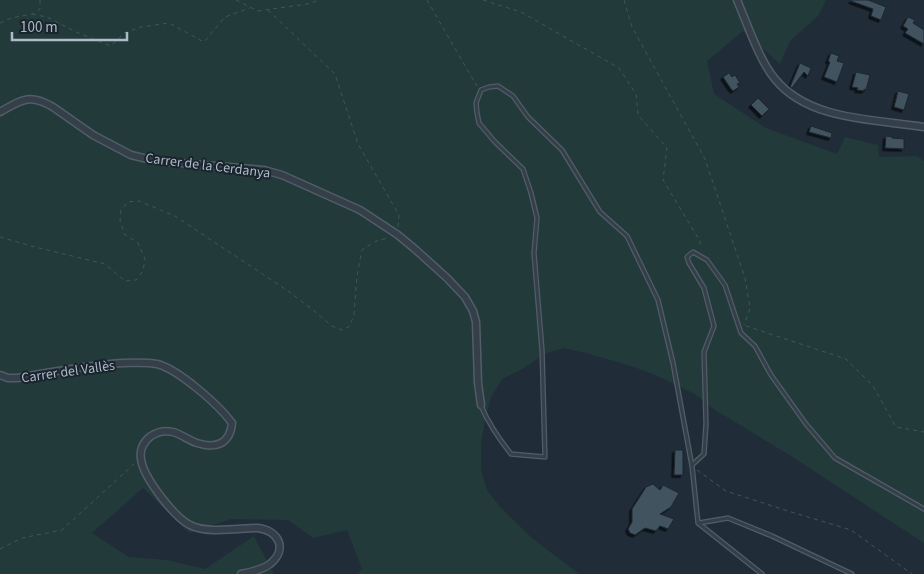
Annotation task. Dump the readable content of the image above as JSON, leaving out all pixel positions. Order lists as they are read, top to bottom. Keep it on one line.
{"streets":{"street":["Carrer de la Cerdanya","Carrer del Vallès"]},"scale_bar":"100 m"}
